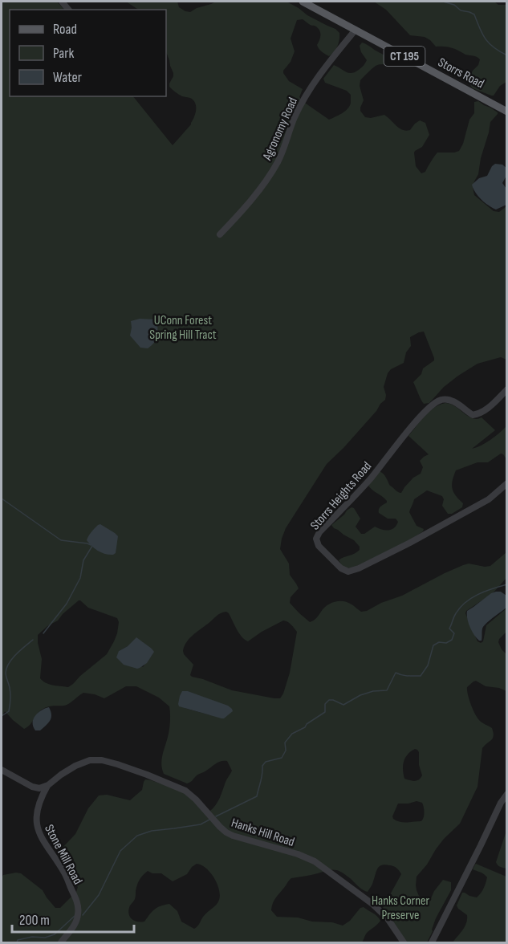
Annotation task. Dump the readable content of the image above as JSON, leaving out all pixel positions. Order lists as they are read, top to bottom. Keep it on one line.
{"streets":{"main road":["CT 195","Storrs Road"],"street":["Agronomy Road","Storrs Heights Road","Hanks Hill Road","Stone Mill Road"]},"crossings":[["Storrs Road","Agronomy Road"],["Hanks Hill Road","Stone Mill Road"]],"parks":["UConn Forest Spring Hill Tract","Hanks Corner Preserve"],"legend":["Road","Park","Water"],"scale_bar":"200 m"}
